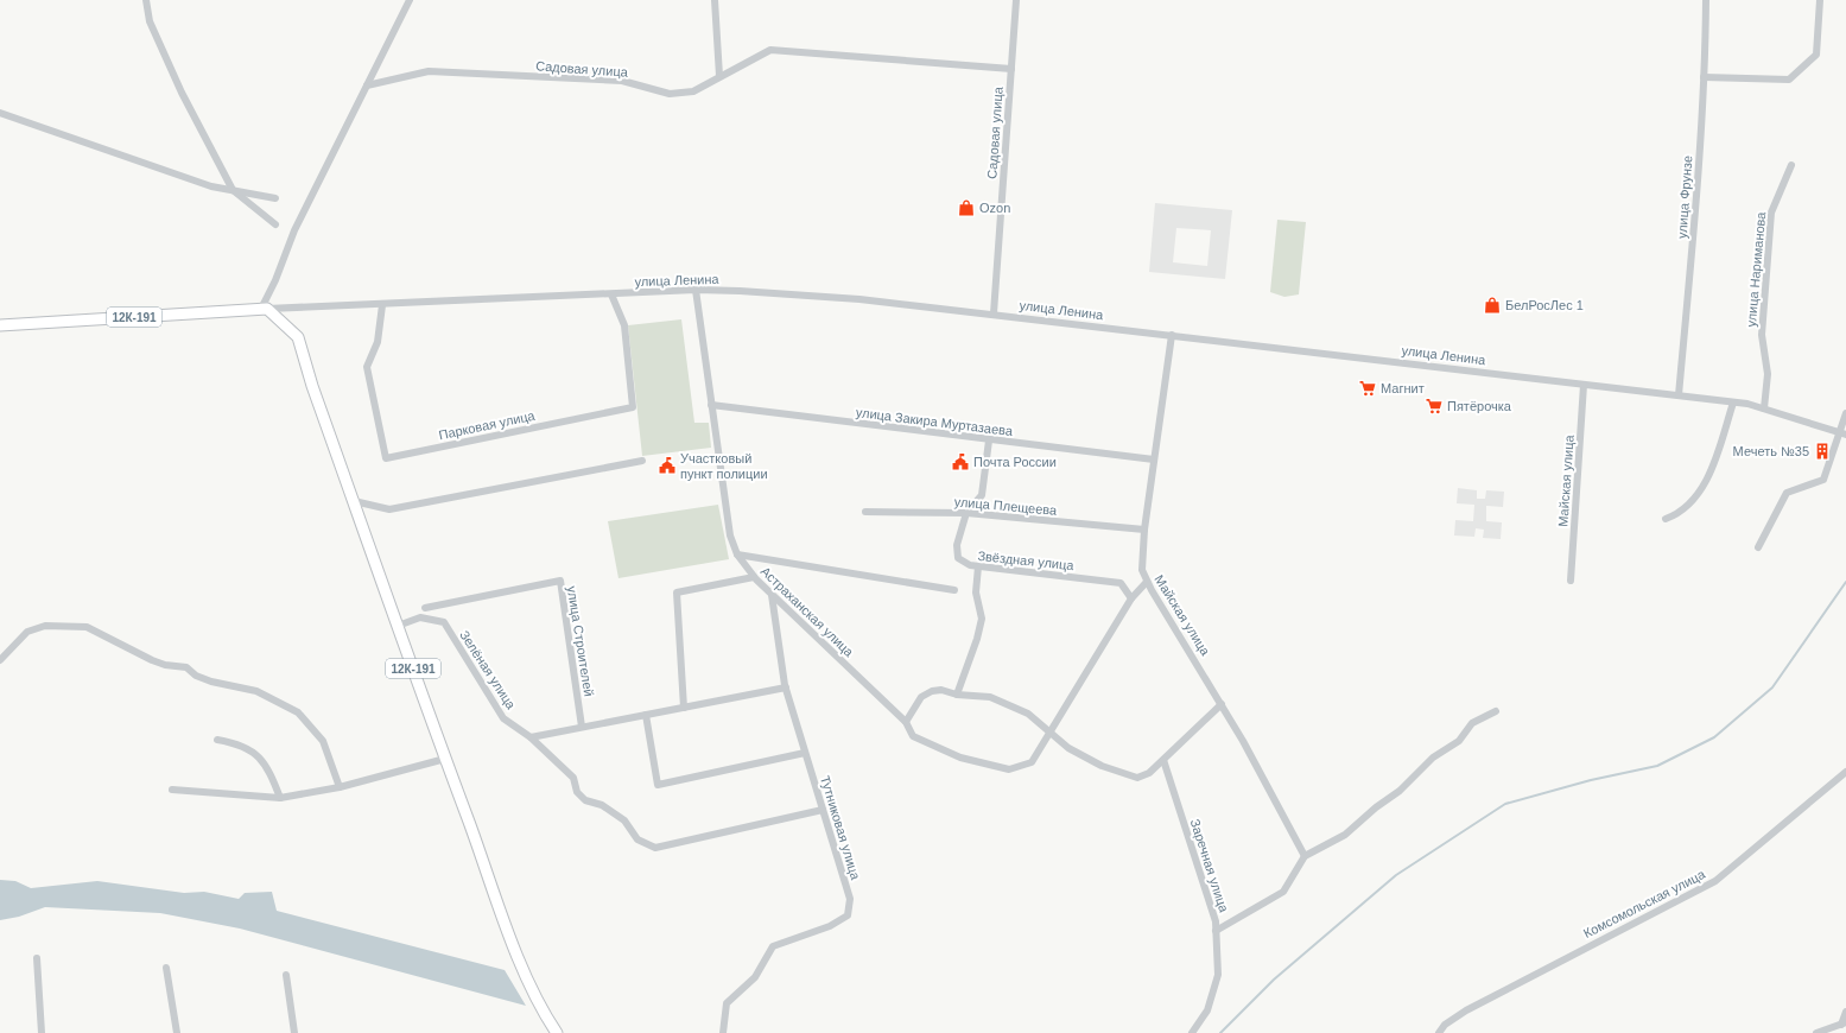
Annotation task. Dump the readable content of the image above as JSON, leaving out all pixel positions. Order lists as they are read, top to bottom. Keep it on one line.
{"streets":{"main road":["12К-191"],"street":["Садовая улица","улица Фрунзе","улица Нариманова","улица Ленина","улица Закира Муртазаева","Парковая улица","Майская улица","улица Плещеева","Звёздная улица","Астраханская улица","улица Строителей","Зелёная улица","Тутниковая улица","Заречная улица","Комсомольская улица"]},"crossings":[["Садовая улица","улица Ленина"],["улица Фрунзе","улица Ленина"],["улица Нариманова","улица Ленина"],["улица Ленина","12К-191"],["улица Ленина","Парковая улица"],["улица Ленина","Майская улица"],["улица Ленина","Астраханская улица"],["12К-191","Зелёная улица"],["улица Закира Муртазаева","Майская улица"],["улица Закира Муртазаева","Астраханская улица"],["Майская улица","улица Плещеева"],["Майская улица","Астраханская улица"],["улица Плещеева","Звёздная улица"],["Звёздная улица","Астраханская улица"],["Астраханская улица","Тутниковая улица"],["Зелёная улица","Тутниковая улица"]],"places":{"shop":["Ozon","БелРосЛес 1"],"supermarket":["Магнит","Пятёрочка"],"building":["Мечеть №35"],"public building":["Почта России","Участковый пункт полиции"]}}
